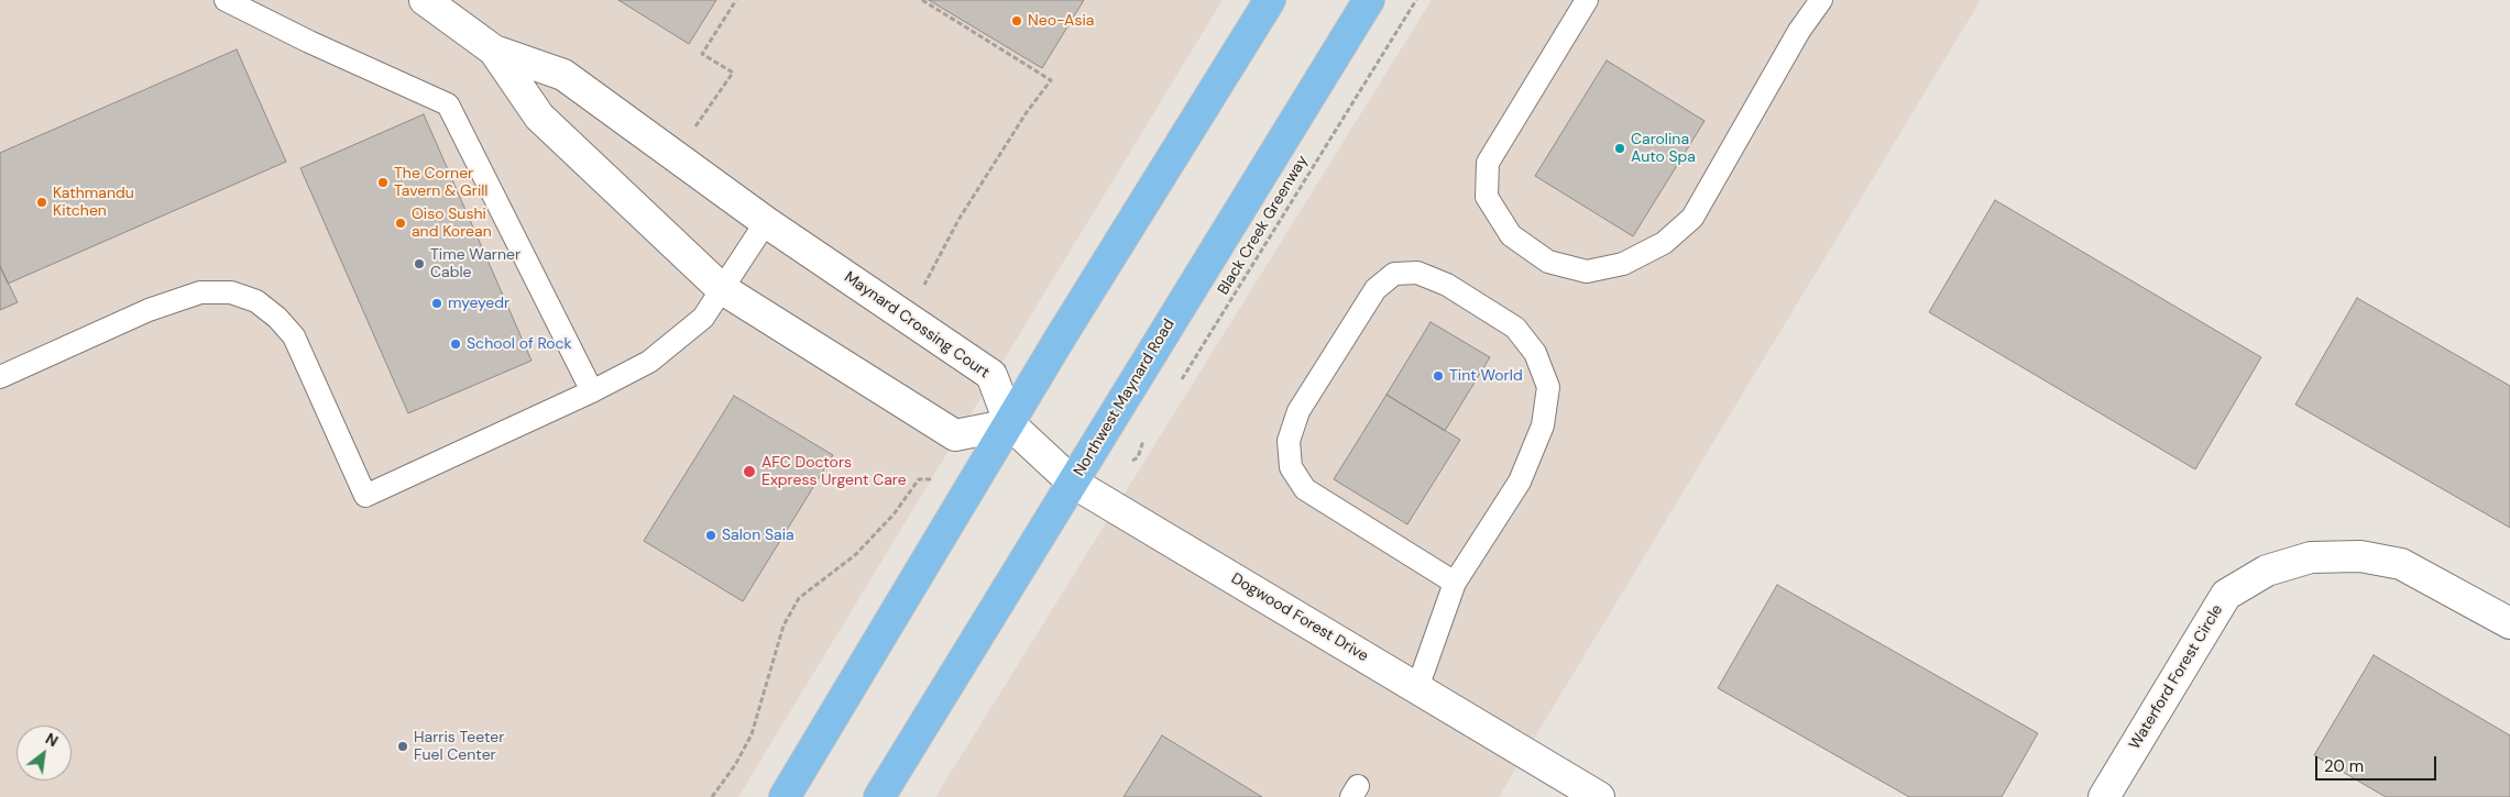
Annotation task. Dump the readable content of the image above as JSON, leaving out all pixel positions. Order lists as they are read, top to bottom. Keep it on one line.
{"streets":{"main road":["Northwest Maynard Road"],"street":["Maynard Crossing Court","Dogwood Forest Drive","Waterford Forest Circle"],"path":["Black Creek Greenway"]},"crossings":[["Maynard Crossing Court","Dogwood Forest Drive"],["Northwest Maynard Road","Dogwood Forest Drive"]],"places":["Neo-Asia","Carolina Auto Spa","The Corner Tavern & Grill","Kathmandu Kitchen","Oiso Sushi and Korean","Time Warner Cable","myeyedr","School of Rock","Tint World","AFC Doctors Express Urgent Care","Salon Saia","Harris Teeter Fuel Center"],"scale_bar":"20 m","north":"top right"}
